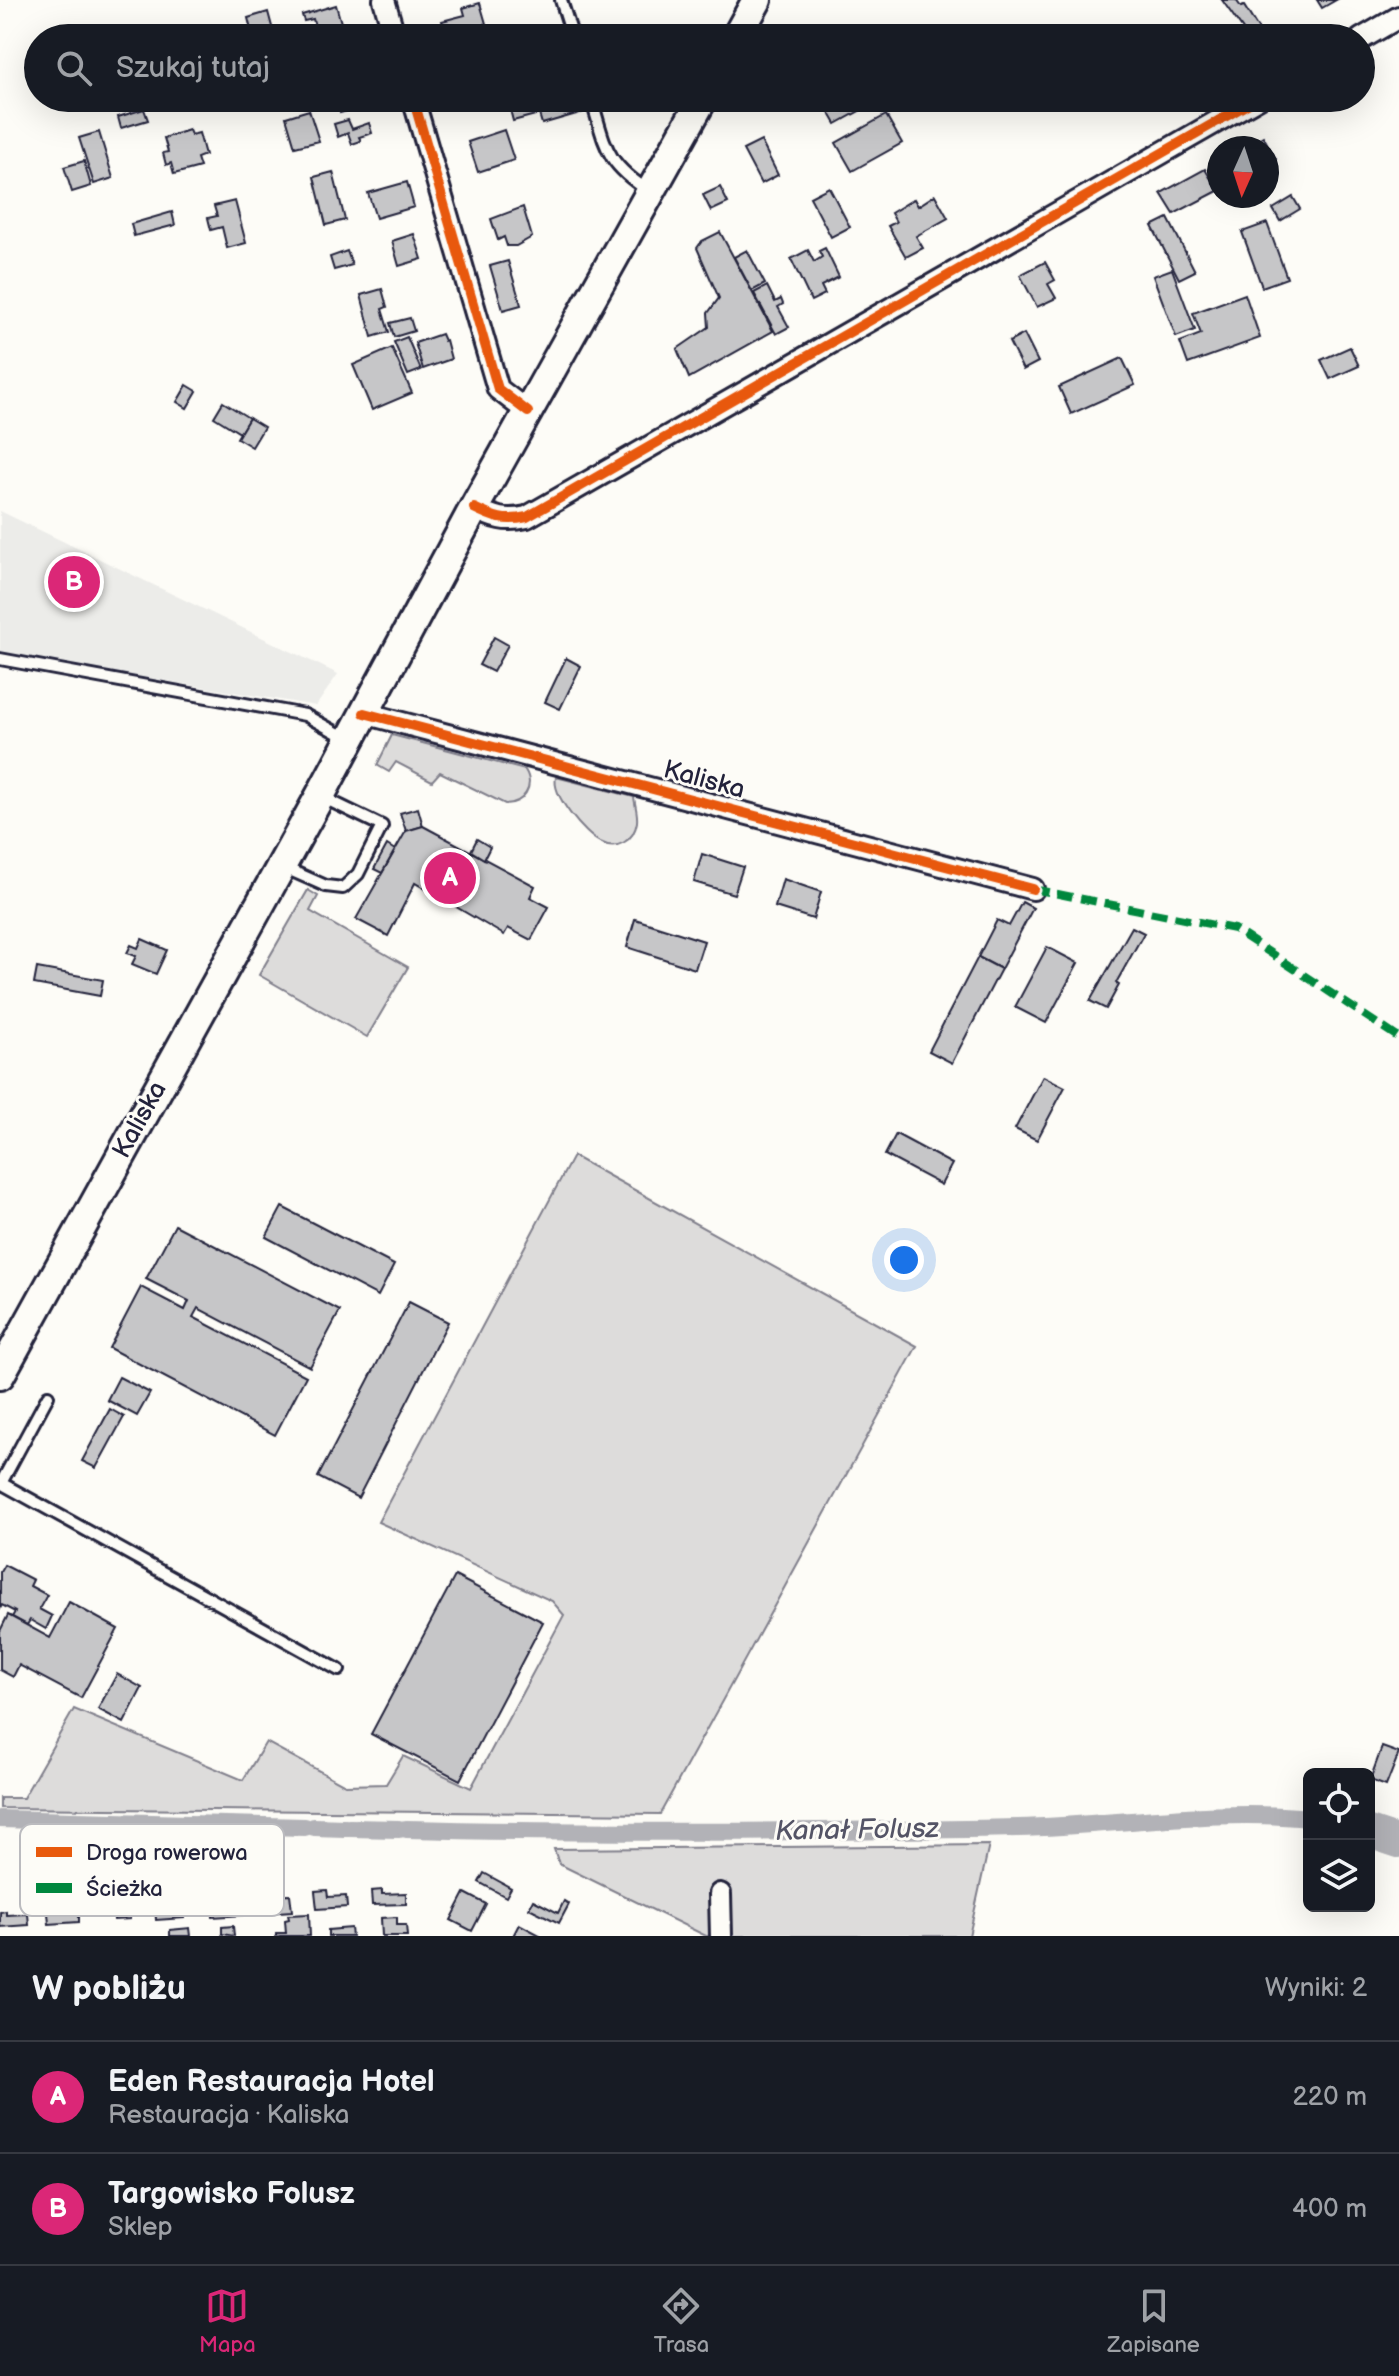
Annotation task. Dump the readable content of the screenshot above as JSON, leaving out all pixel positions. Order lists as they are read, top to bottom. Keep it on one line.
{"streets":{"main road":["Kaliska"]},"water":["Kanał Folusz"],"legend":["Droga rowerowa","Ścieżka"],"north":"bottom","page":{"search":"Szukaj tutaj","pins":["B","A"],"heading":["W pobliżu","Wyniki: 2"],"list":[{"mark":"A","name":"Eden Restauracja Hotel","note":"Restauracja · Kaliska","value":"220 m"},{"mark":"B","name":"Targowisko Folusz","note":"Sklep","value":"400 m"}],"nav":["Mapa","Trasa","Zapisane"]}}
